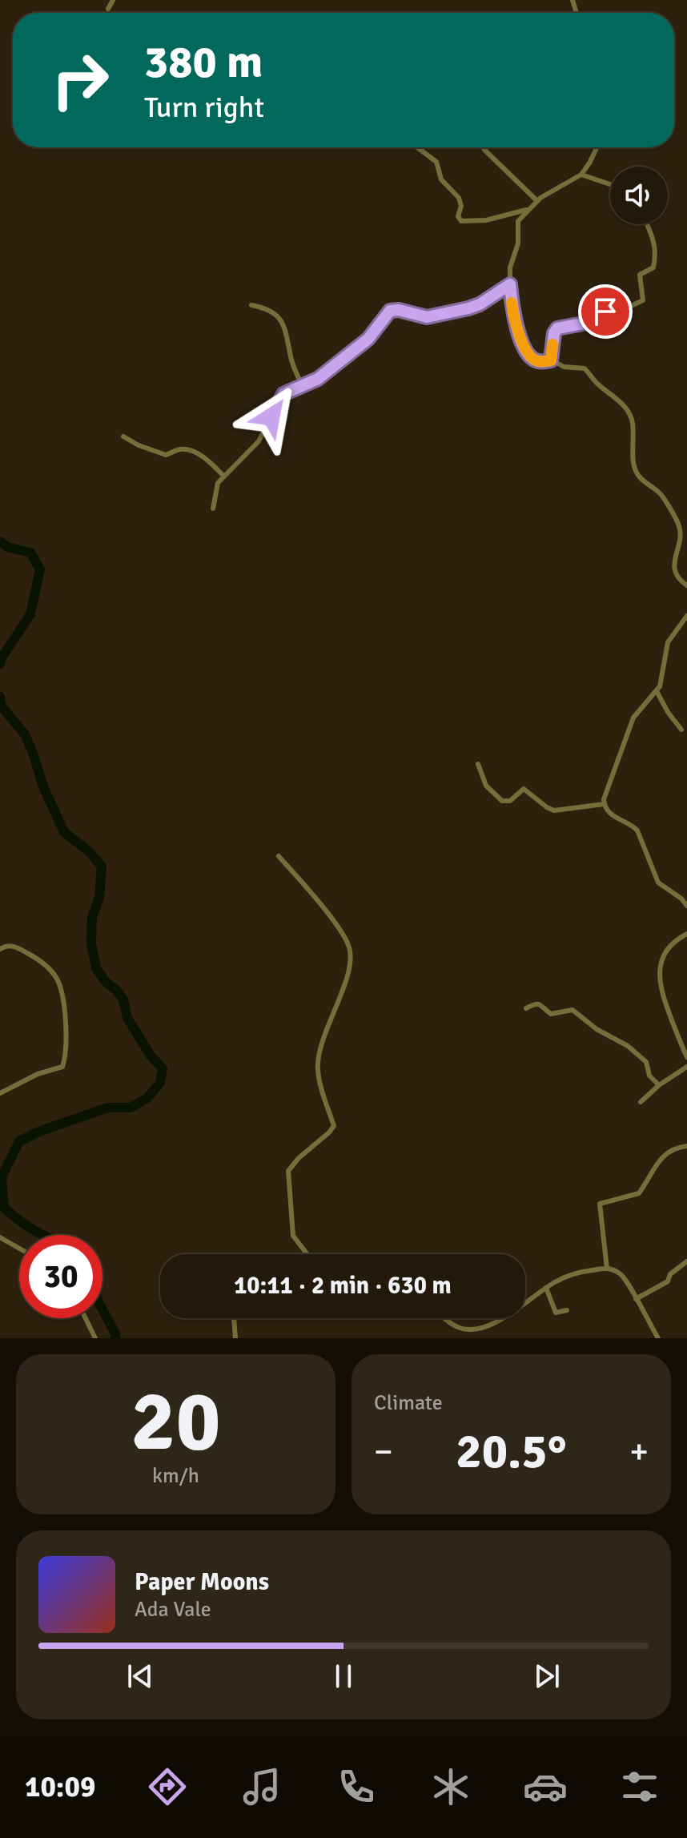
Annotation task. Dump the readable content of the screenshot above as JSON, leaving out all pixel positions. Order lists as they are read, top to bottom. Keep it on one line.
{"page":{"turn":["380 m","Turn right"],"limit":"30","trip":"10:11 · 2 min · 630 m","tile":[["20","km/h"],"Climate"],"heat":["−","20.5°","+"],"song":["Paper Moons","Ada Vale"],"tabs":"10:09"}}
